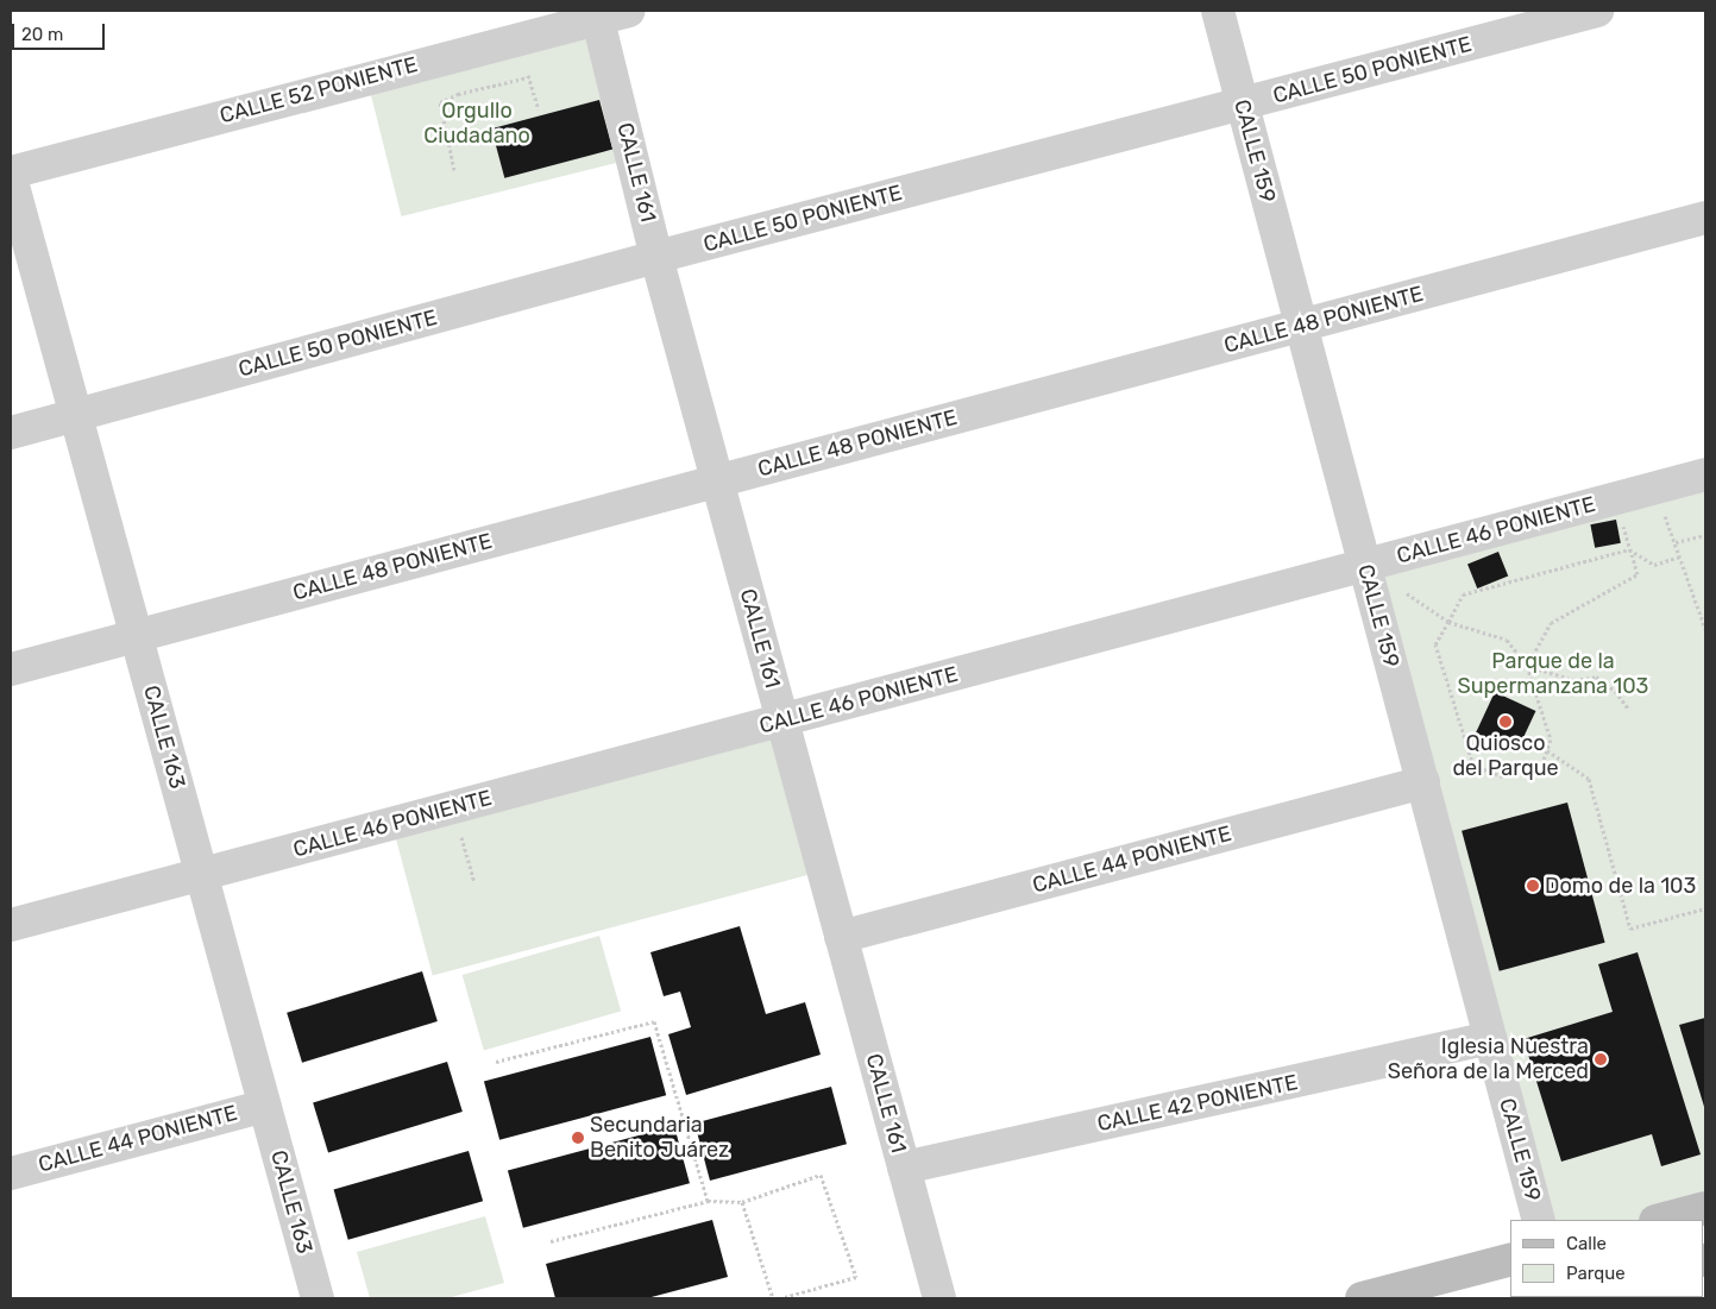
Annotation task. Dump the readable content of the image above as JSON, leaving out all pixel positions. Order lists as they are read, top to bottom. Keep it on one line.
{"streets":{"street":["CALLE 50 PONIENTE","CALLE 52 PONIENTE","CALLE 159","CALLE 161","CALLE 48 PONIENTE","CALLE 46 PONIENTE","CALLE 163","CALLE 44 PONIENTE","CALLE 42 PONIENTE"]},"crossings":[["CALLE 50 PONIENTE","CALLE 159"],["CALLE 50 PONIENTE","CALLE 161"],["CALLE 50 PONIENTE","CALLE 163"],["CALLE 52 PONIENTE","CALLE 161"],["CALLE 159","CALLE 48 PONIENTE"],["CALLE 159","CALLE 46 PONIENTE"],["CALLE 159","CALLE 44 PONIENTE"],["CALLE 159","CALLE 42 PONIENTE"],["CALLE 161","CALLE 48 PONIENTE"],["CALLE 161","CALLE 46 PONIENTE"],["CALLE 161","CALLE 44 PONIENTE"],["CALLE 161","CALLE 42 PONIENTE"],["CALLE 48 PONIENTE","CALLE 163"],["CALLE 46 PONIENTE","CALLE 163"],["CALLE 163","CALLE 44 PONIENTE"]],"parks":["Orgullo Ciudadano","Parque de la Supermanzana 103"],"places":["Quiosco del Parque","Domo de la 103","Iglesia Nuestra Señora de la Merced","Secundaria Benito Juárez"],"legend":["Calle","Parque"],"scale_bar":"20 m"}
